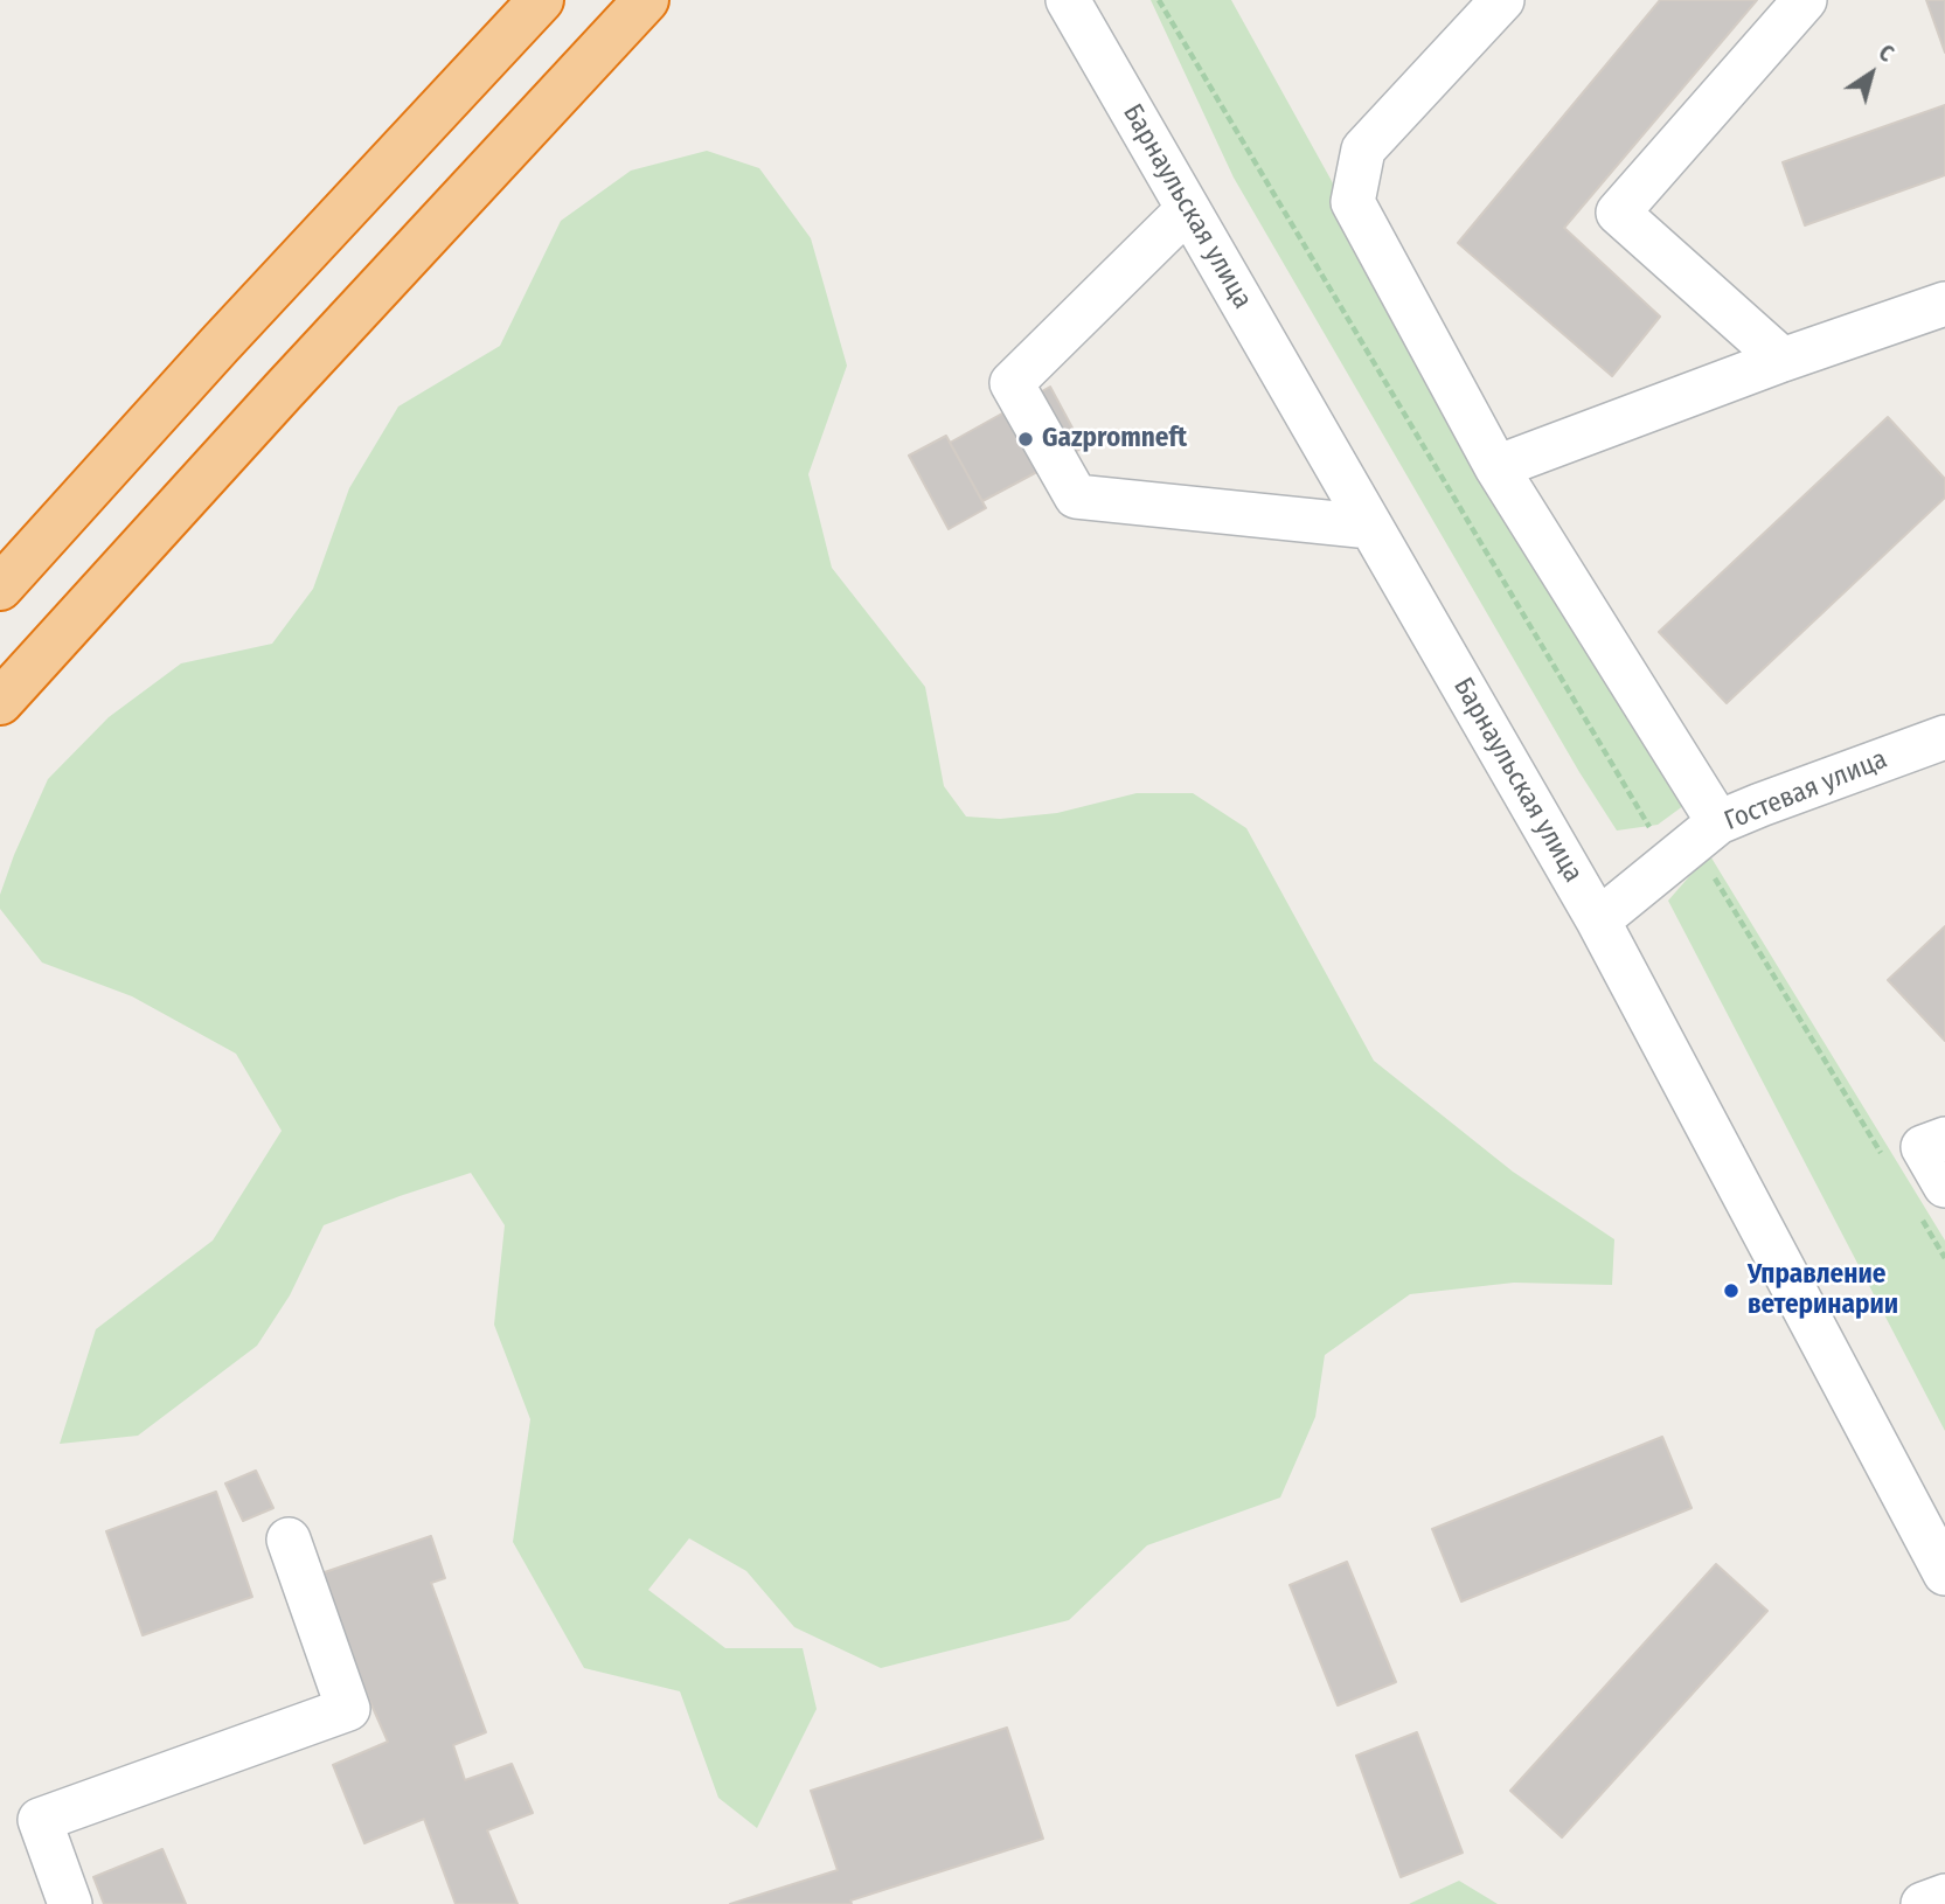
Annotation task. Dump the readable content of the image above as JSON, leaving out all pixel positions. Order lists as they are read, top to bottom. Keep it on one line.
{"streets":{"street":["Барнаульская улица","Гостевая улица"]},"crossings":[["Барнаульская улица","Гостевая улица"]],"places":["Gazpromneft","Управление ветеринарии"],"north":"top right"}
